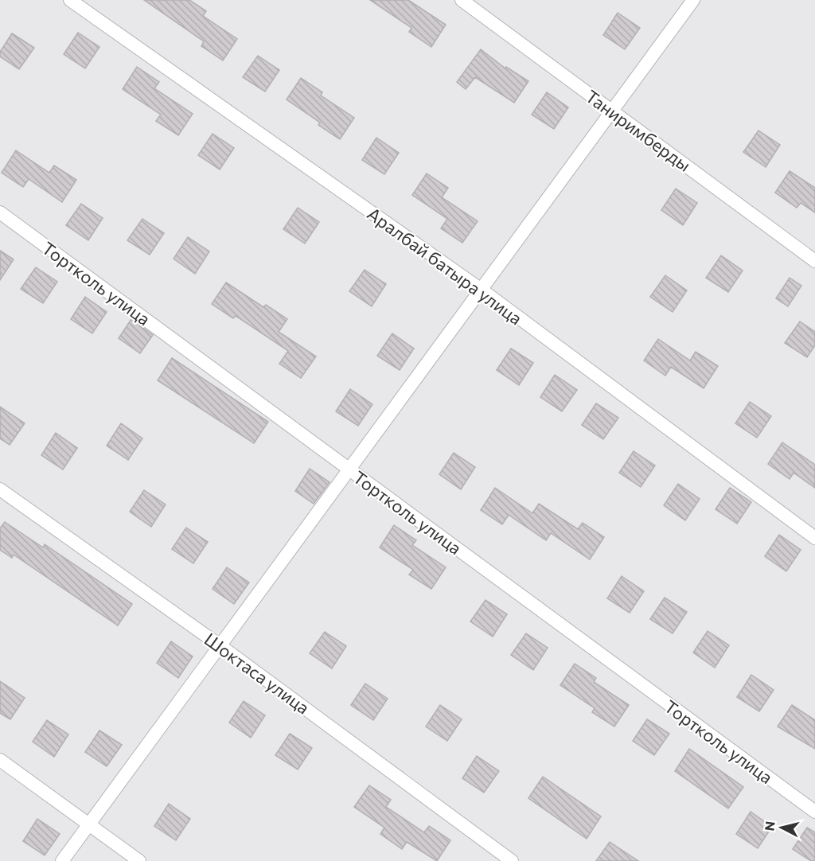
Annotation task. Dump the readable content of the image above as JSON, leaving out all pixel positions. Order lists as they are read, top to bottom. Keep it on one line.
{"streets":{"street":["Таниримберды","Аралбай батыра улица","Тортколь улица","Шоктаса улица"]},"north":"left"}
